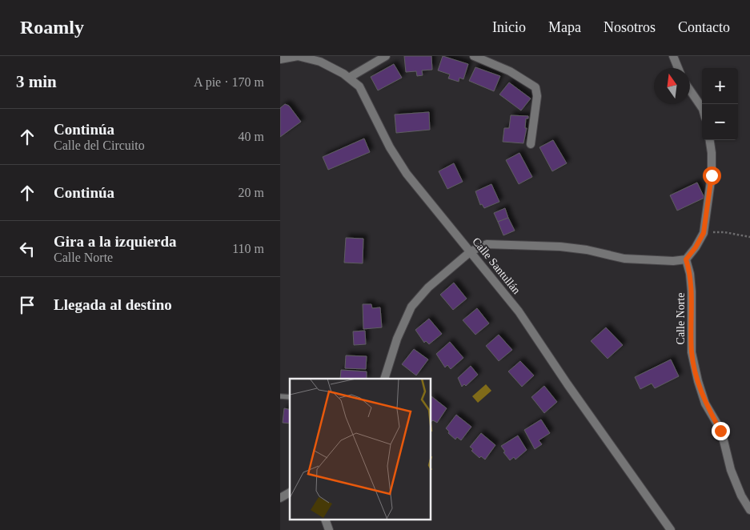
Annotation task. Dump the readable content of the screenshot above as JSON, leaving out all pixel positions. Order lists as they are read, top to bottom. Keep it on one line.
{"streets":{"street":["Calle Santullán","Calle Norte"]},"north":"top","page":{"header":"Roamly","nav":["Inicio","Mapa","Nosotros","Contacto"],"heading":["3 min","A pie · 170 m"],"map_buttons":["+","−"],"list":[["Continúa","Calle del Circuito","40 m"],["Continúa","20 m"],["Gira a la izquierda","Calle Norte","110 m"],"Llegada al destino"]}}
